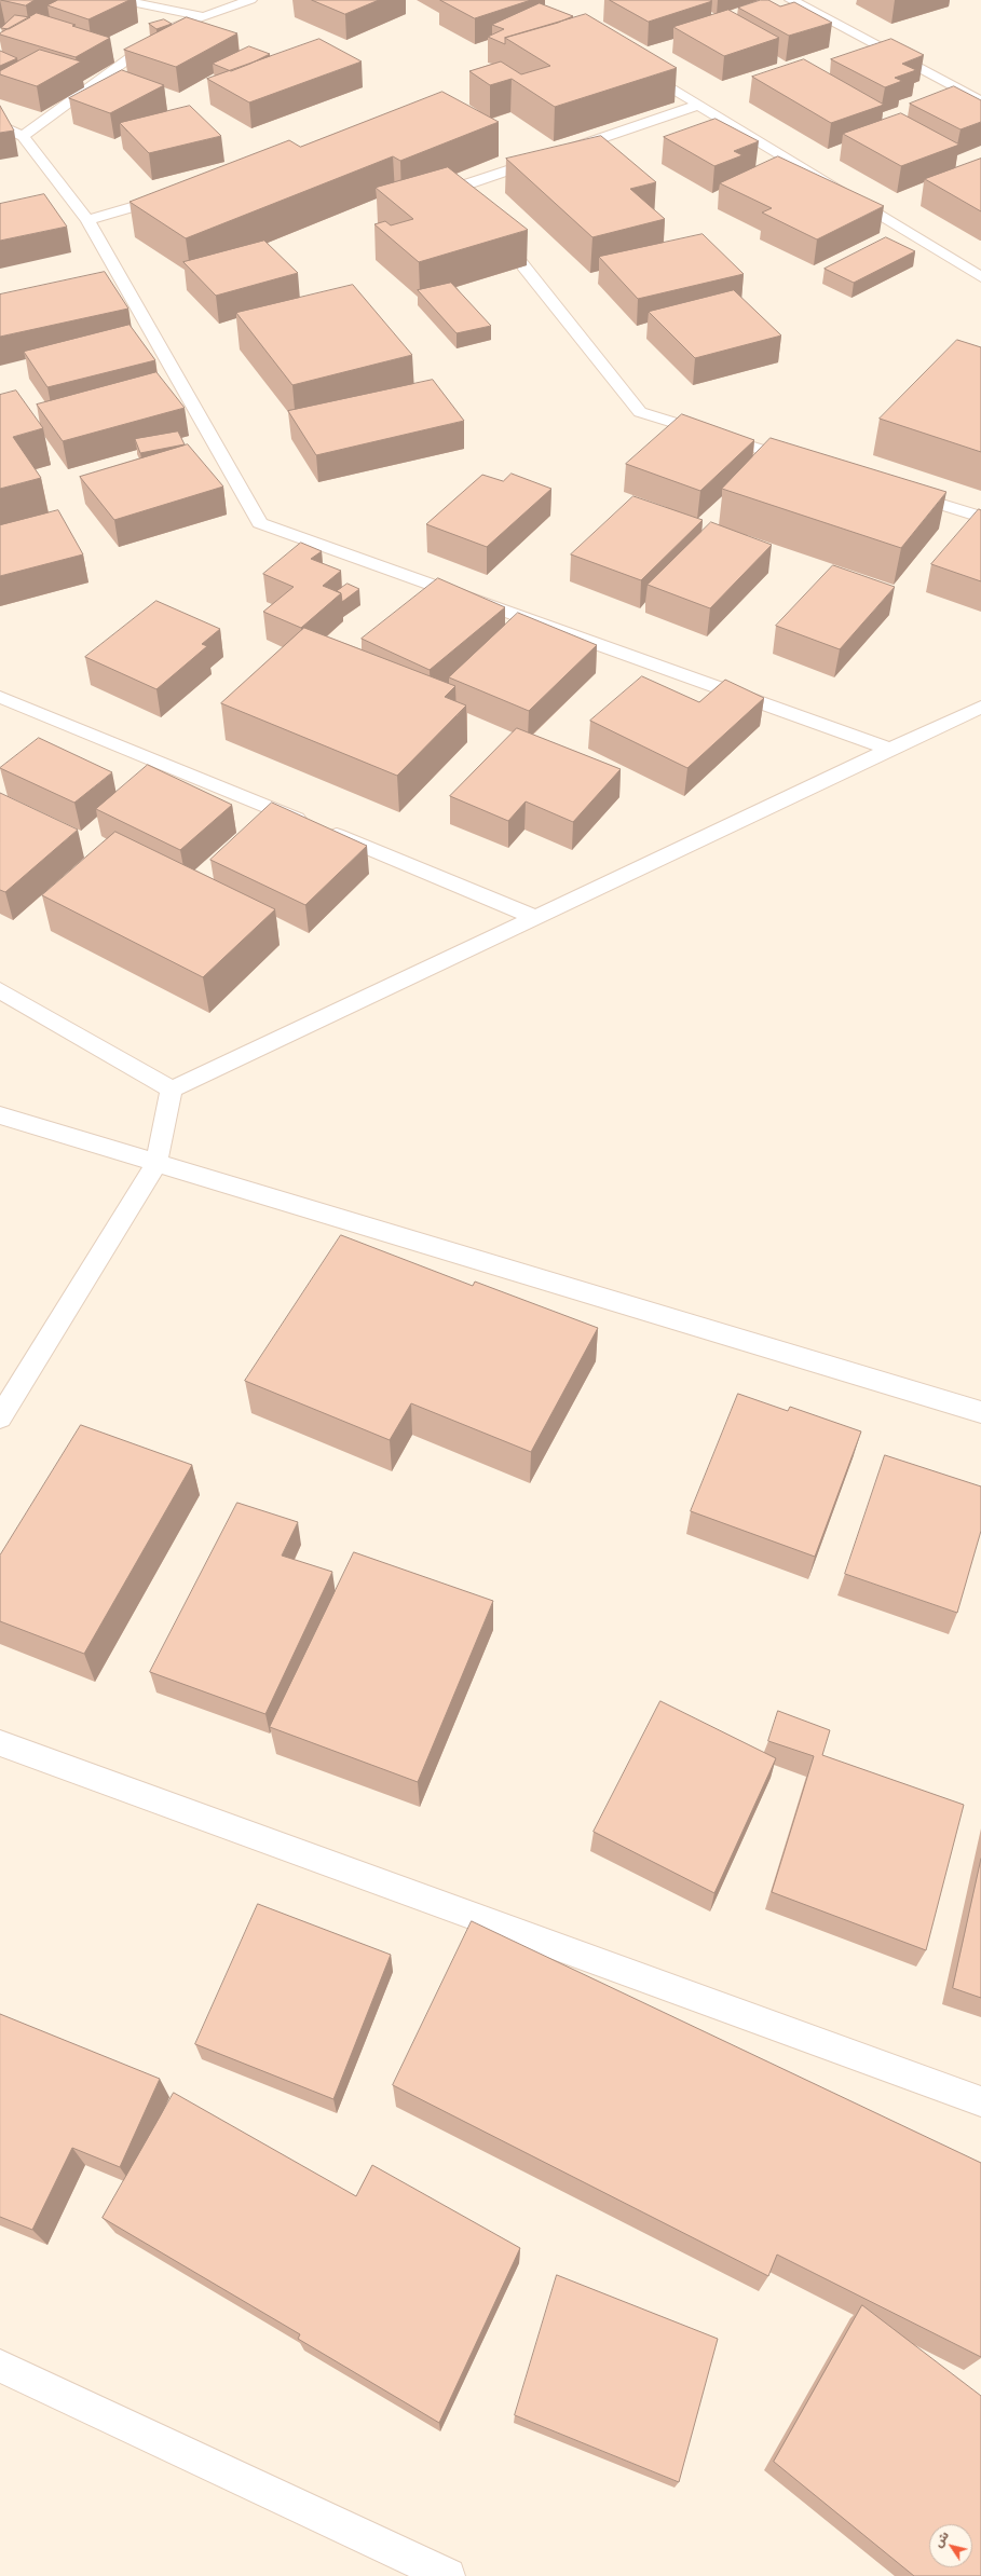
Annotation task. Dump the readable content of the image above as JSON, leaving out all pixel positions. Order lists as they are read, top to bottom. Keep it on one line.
{"north":"top left"}
